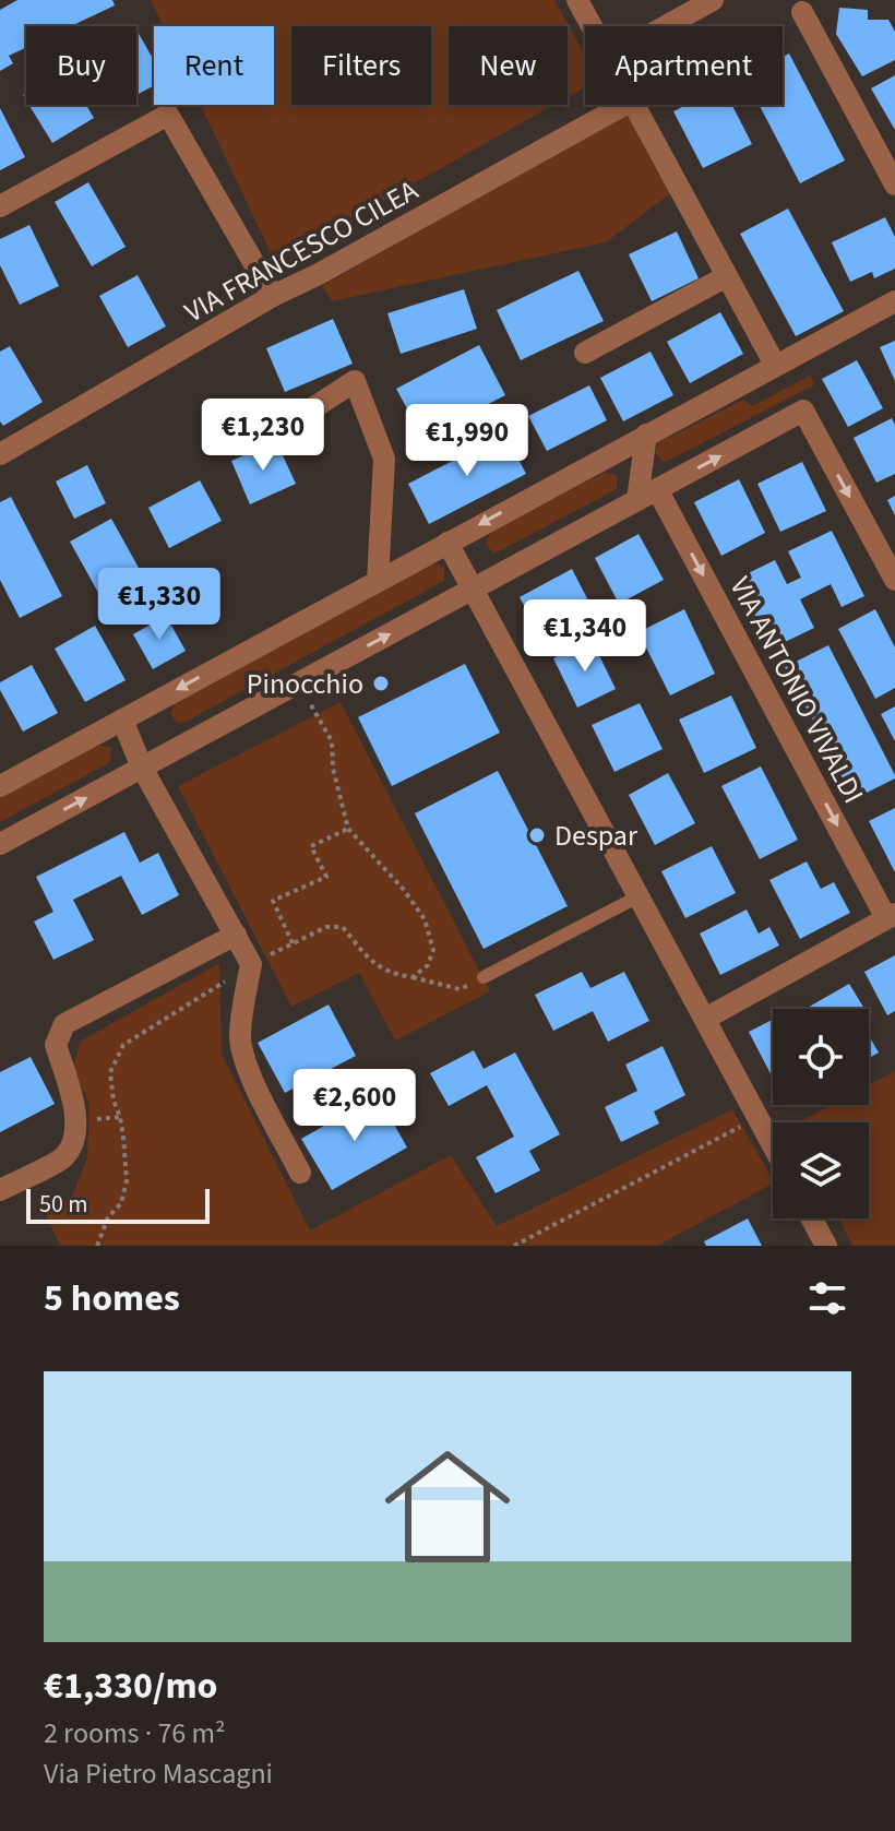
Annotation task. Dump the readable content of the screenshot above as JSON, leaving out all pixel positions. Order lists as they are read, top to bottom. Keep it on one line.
{"streets":{"street":["VIA FRANCESCO CILEA","VIA ANTONIO VIVALDI"]},"one_way":["VIA ANTONIO VIVALDI"],"places":["Pinocchio","Despar"],"scale_bar":"50 m","page":{"chip":["Buy","Rent","Filters","New","Apartment"],"price":["€1,230","€1,990","€1,330","€1,340","€2,600"],"scale":"50 m","heading":"5 homes","list":[{"name":"€1,330/mo","note":"2 rooms · 76 m² · Via Pietro Mascagni"}]}}
